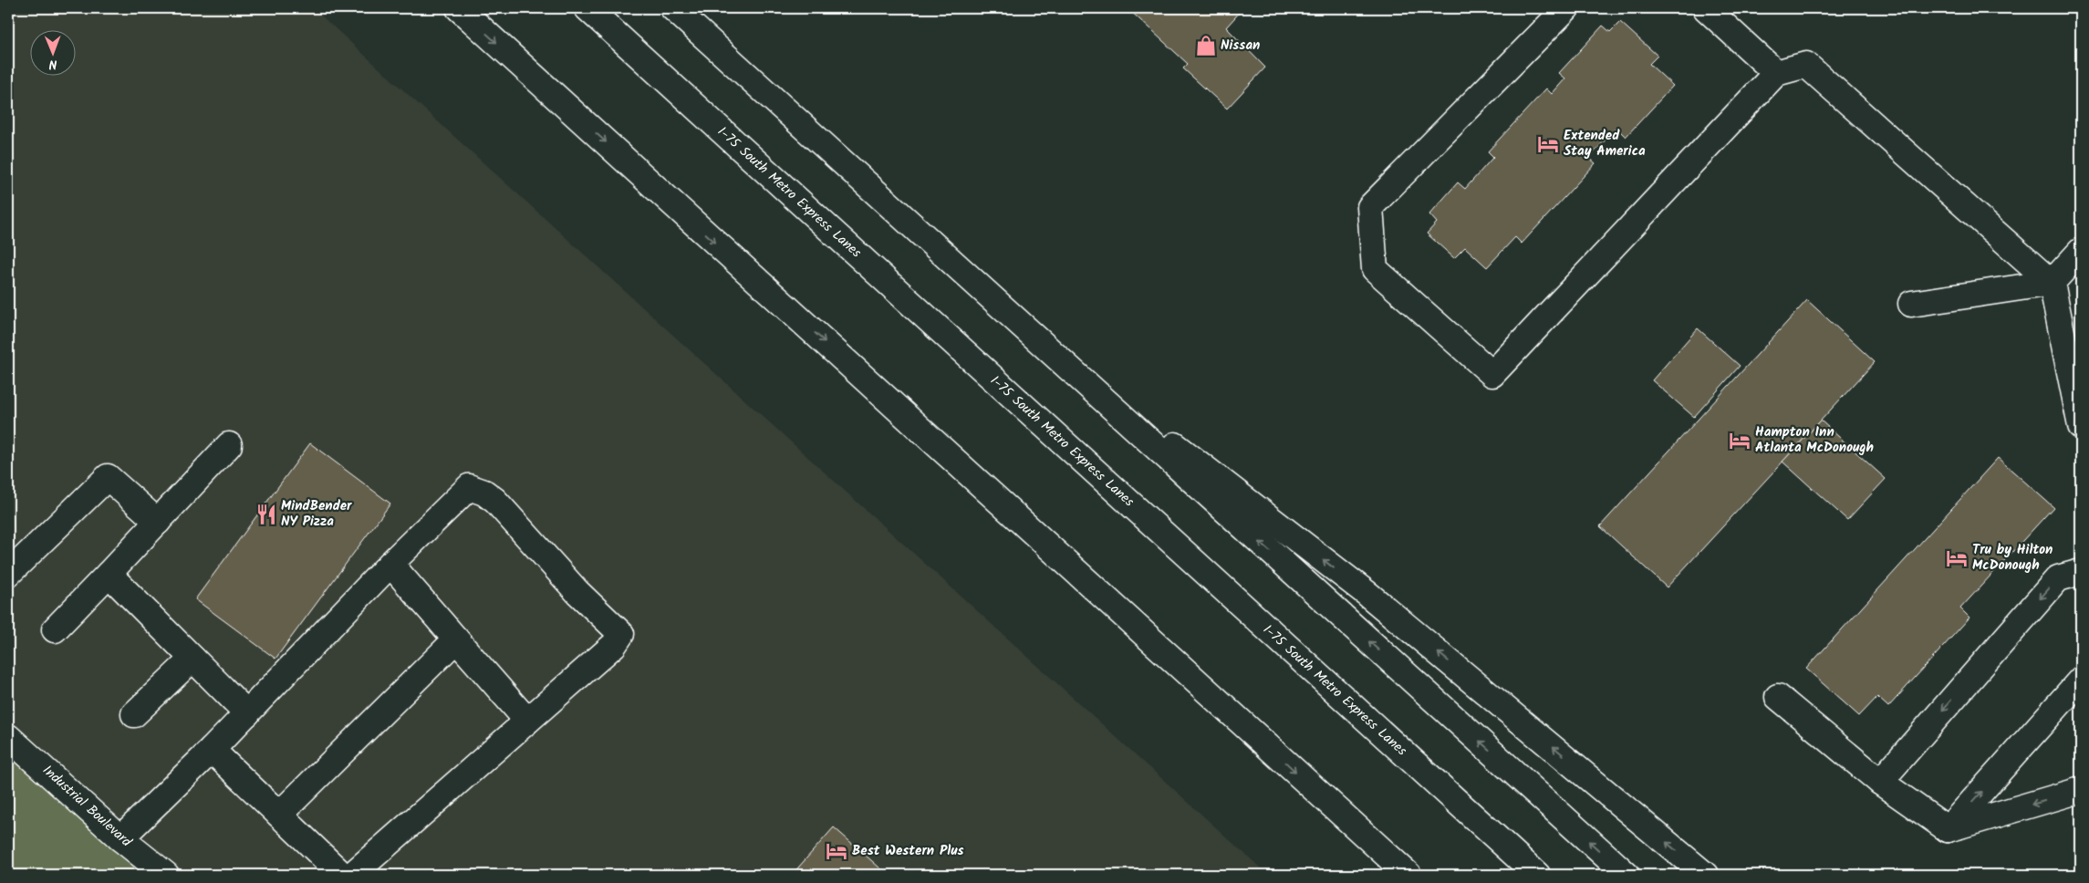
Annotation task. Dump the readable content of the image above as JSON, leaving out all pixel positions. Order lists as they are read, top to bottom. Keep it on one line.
{"streets":{"main road":["I-75 South Metro Express Lanes","Industrial Boulevard"]},"places":{"shop":["Nissan"],"hotel":["Extended Stay America","Hampton Inn Atlanta McDonough","Tru by Hilton McDonough","Best Western Plus"],"restaurant":["MindBender NY Pizza"]},"north":"bottom"}
